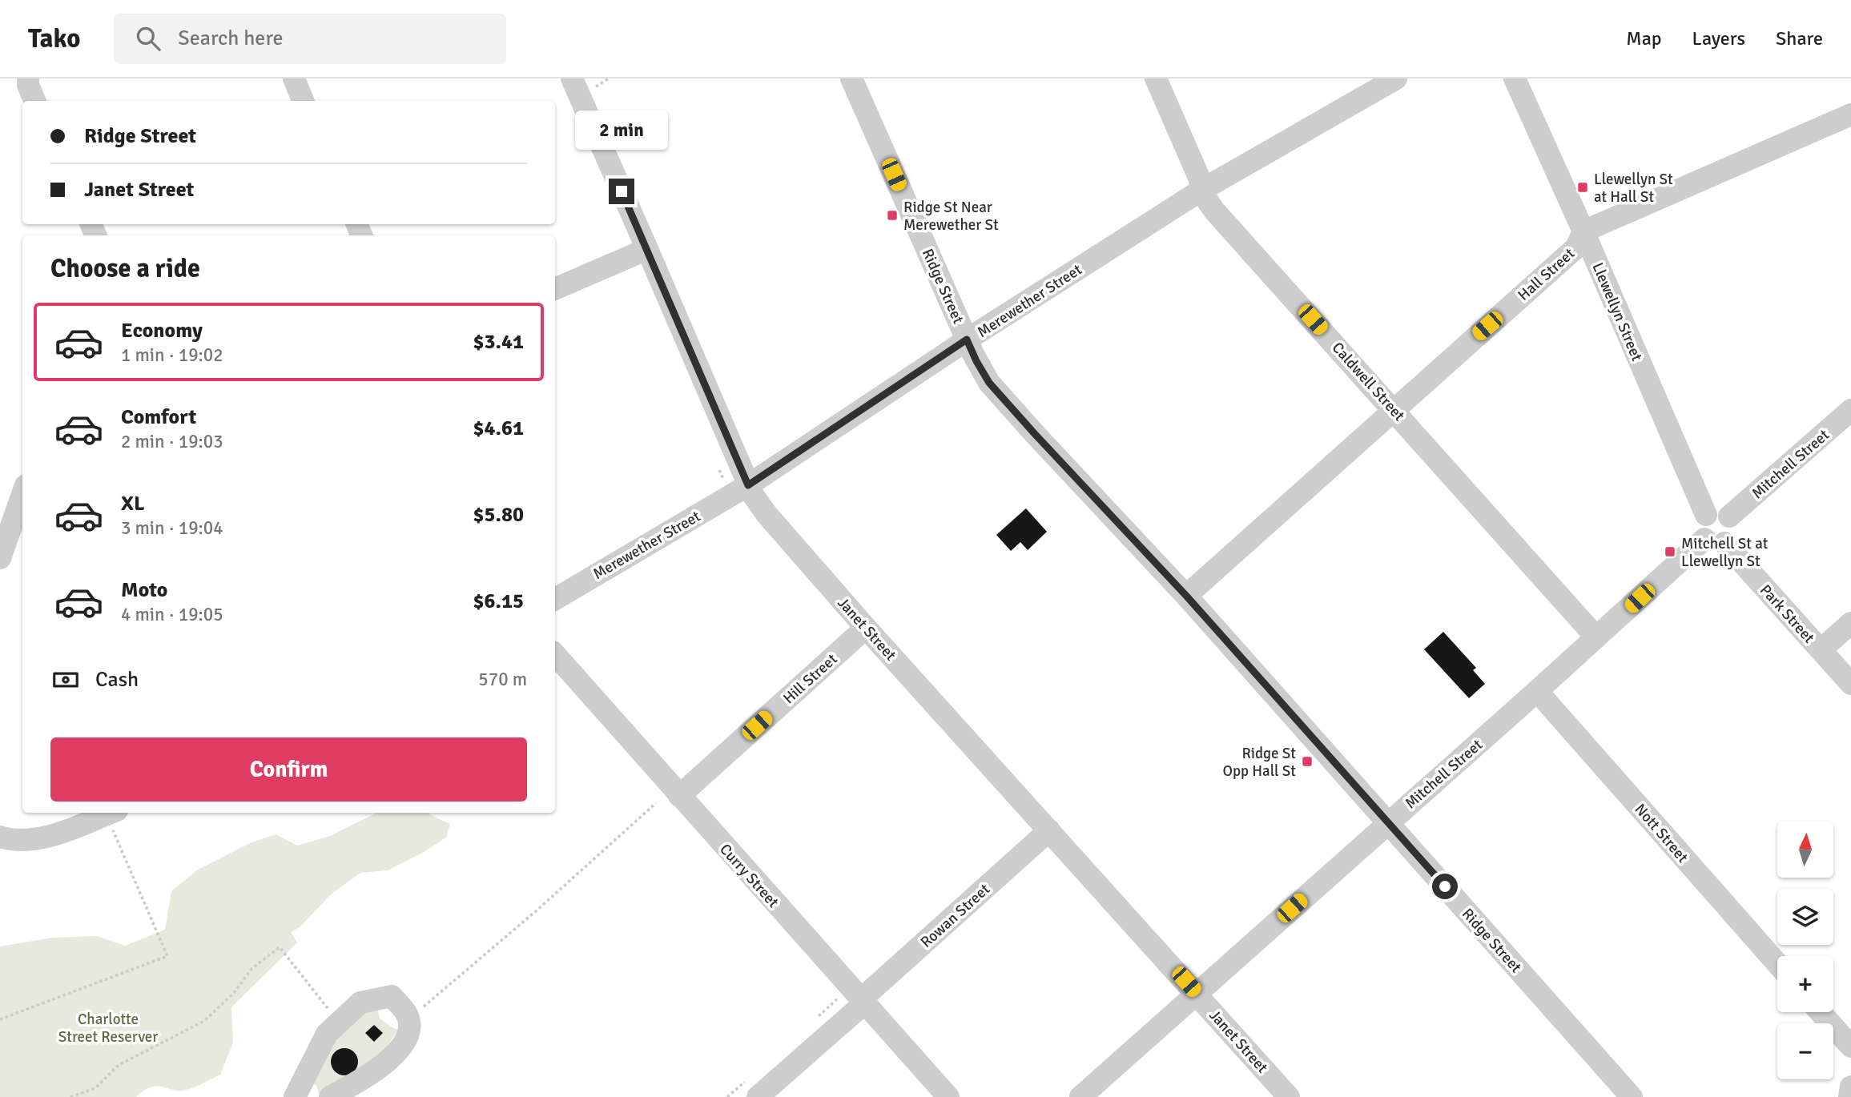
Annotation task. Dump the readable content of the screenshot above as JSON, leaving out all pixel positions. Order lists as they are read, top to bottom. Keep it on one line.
{"streets":{"street":["Hall Street","Ridge Street","Merewether Street","Llewellyn Street","Caldwell Street","Mitchell Street","Park Street","Janet Street","Hill Street","Nott Street","Curry Street","Rowan Street"]},"crossings":[["Hall Street","Ridge Street"],["Hall Street","Llewellyn Street"],["Hall Street","Caldwell Street"],["Ridge Street","Merewether Street"],["Ridge Street","Mitchell Street"],["Merewether Street","Caldwell Street"],["Merewether Street","Janet Street"],["Llewellyn Street","Mitchell Street"],["Llewellyn Street","Park Street"],["Caldwell Street","Mitchell Street"],["Mitchell Street","Park Street"],["Mitchell Street","Janet Street"],["Mitchell Street","Nott Street"],["Janet Street","Hill Street"],["Janet Street","Rowan Street"],["Hill Street","Curry Street"],["Curry Street","Rowan Street"]],"parks":["Charlotte Street Reserver"],"places":{"transit":["Llewellyn St at Hall St","Ridge St Near Merewether St","Mitchell St at Llewellyn St","Ridge St Opp Hall St"]},"north":"top","page":{"header":"Tako","search":"Search here","nav":["Map","Layers","Share"],"banner":["Ridge Street","Janet Street"],"bubble":"2 min","heading":"Choose a ride","list":[{"name":"Economy","note":"1 min · 19:02","value":"$3.41"},{"name":"Comfort","note":"2 min · 19:03","value":"$4.61"},{"name":"XL","note":"3 min · 19:04","value":"$5.80"},{"name":"Moto","note":"4 min · 19:05","value":"$6.15"}],"pay":["Cash","570 m"],"buttons":"Confirm","map_buttons":["+","−"]}}
